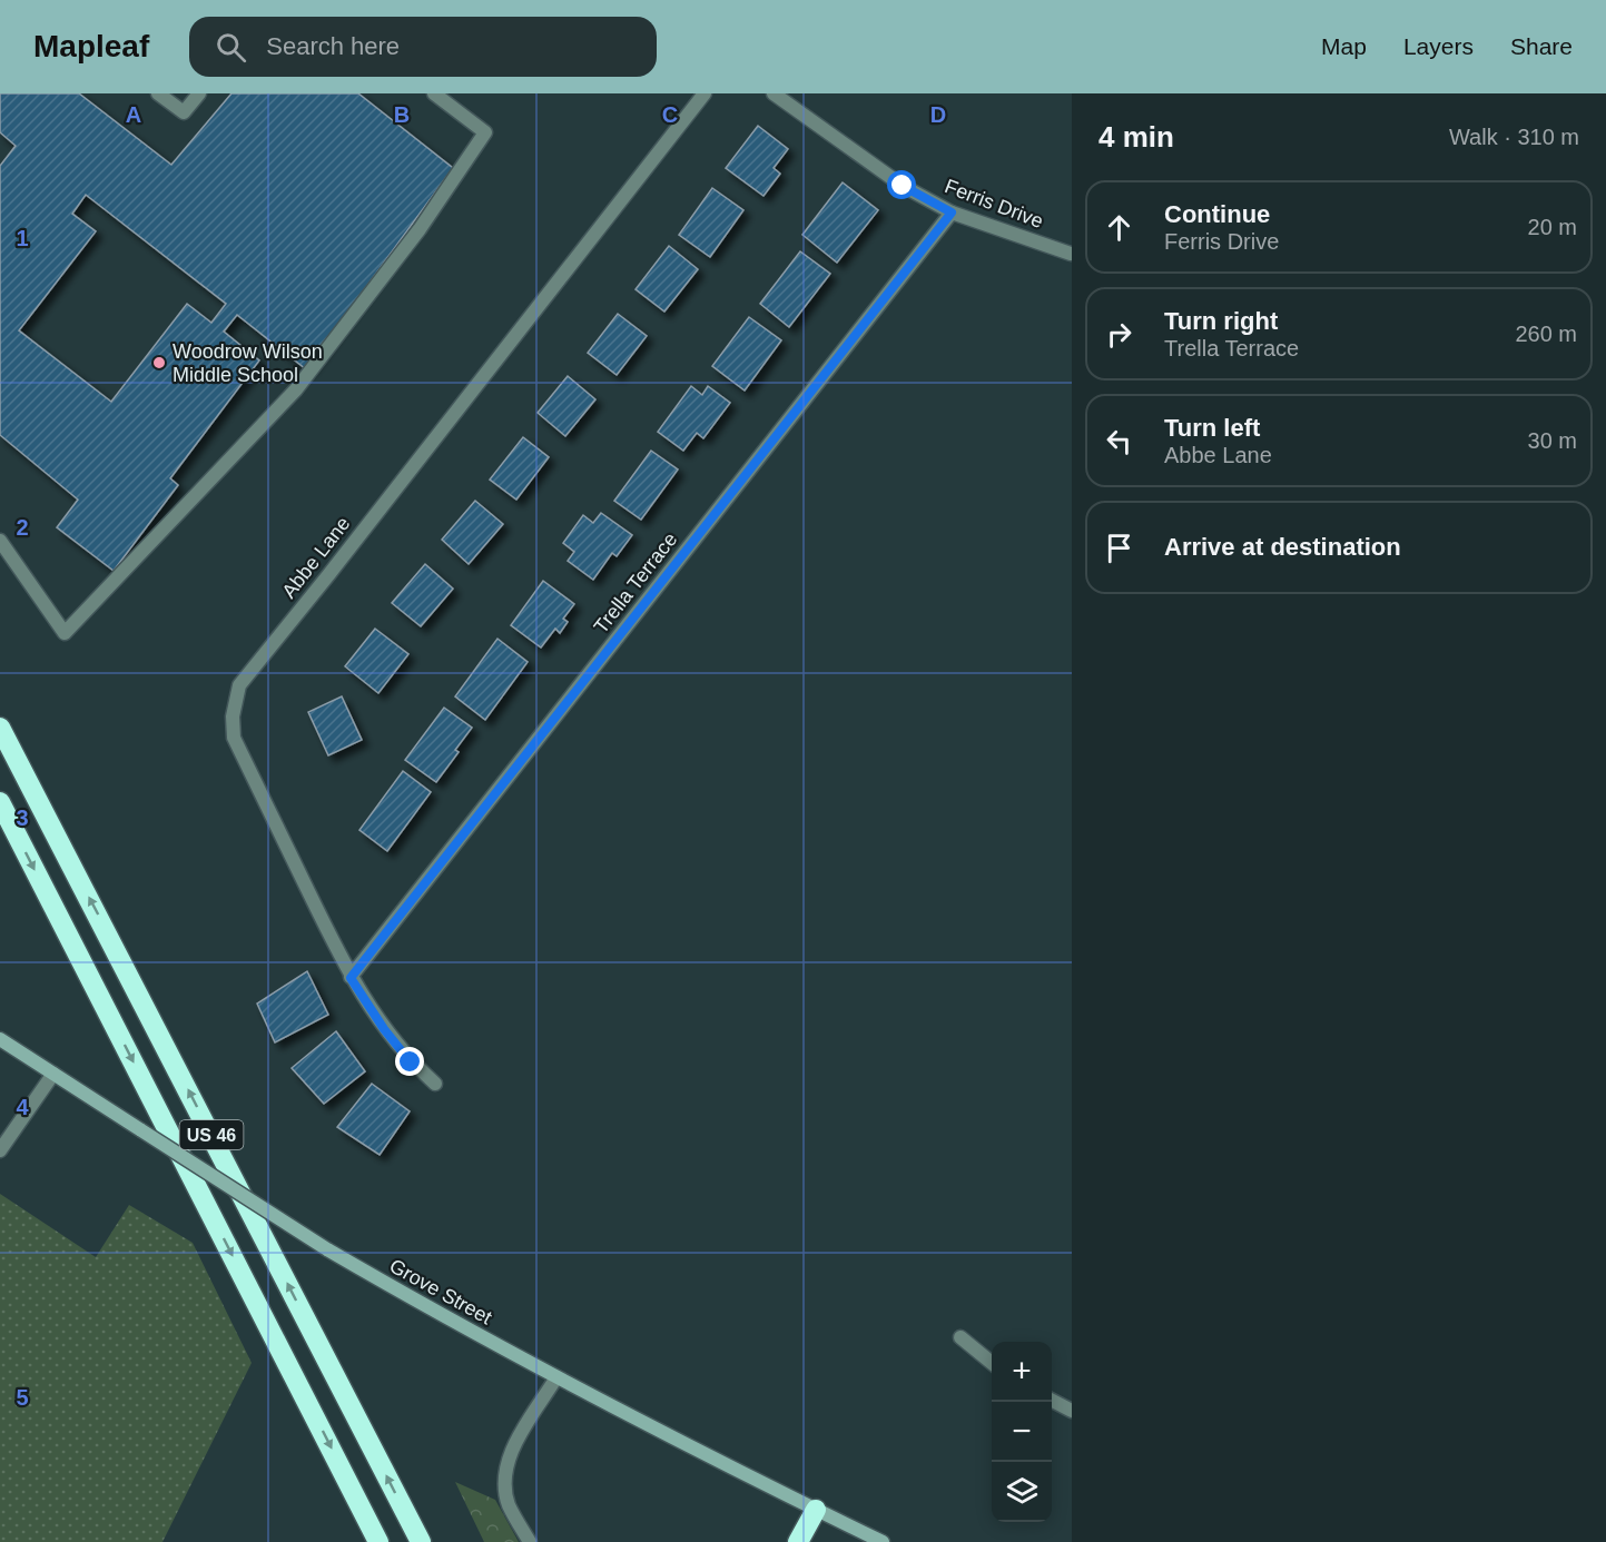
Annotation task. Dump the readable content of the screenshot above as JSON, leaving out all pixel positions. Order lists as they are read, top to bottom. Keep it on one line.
{"streets":{"highway":["US 46"],"street":["Ferris Drive","Abbe Lane","Trella Terrace","Grove Street"]},"crossings":[["Ferris Drive","Trella Terrace"],["Abbe Lane","Trella Terrace"]],"places":["Woodrow Wilson Middle School"],"page":{"header":"Mapleaf","search":"Search here","nav":["Map","Layers","Share"],"heading":["4 min","Walk · 310 m"],"list":[["Continue","Ferris Drive","20 m"],["Turn right","Trella Terrace","260 m"],["Turn left","Abbe Lane","30 m"],"Arrive at destination"],"map_buttons":["+","−"]},"grid":{"columns":["A","B","C","D"],"rows":["1","2","3","4","5"]}}
